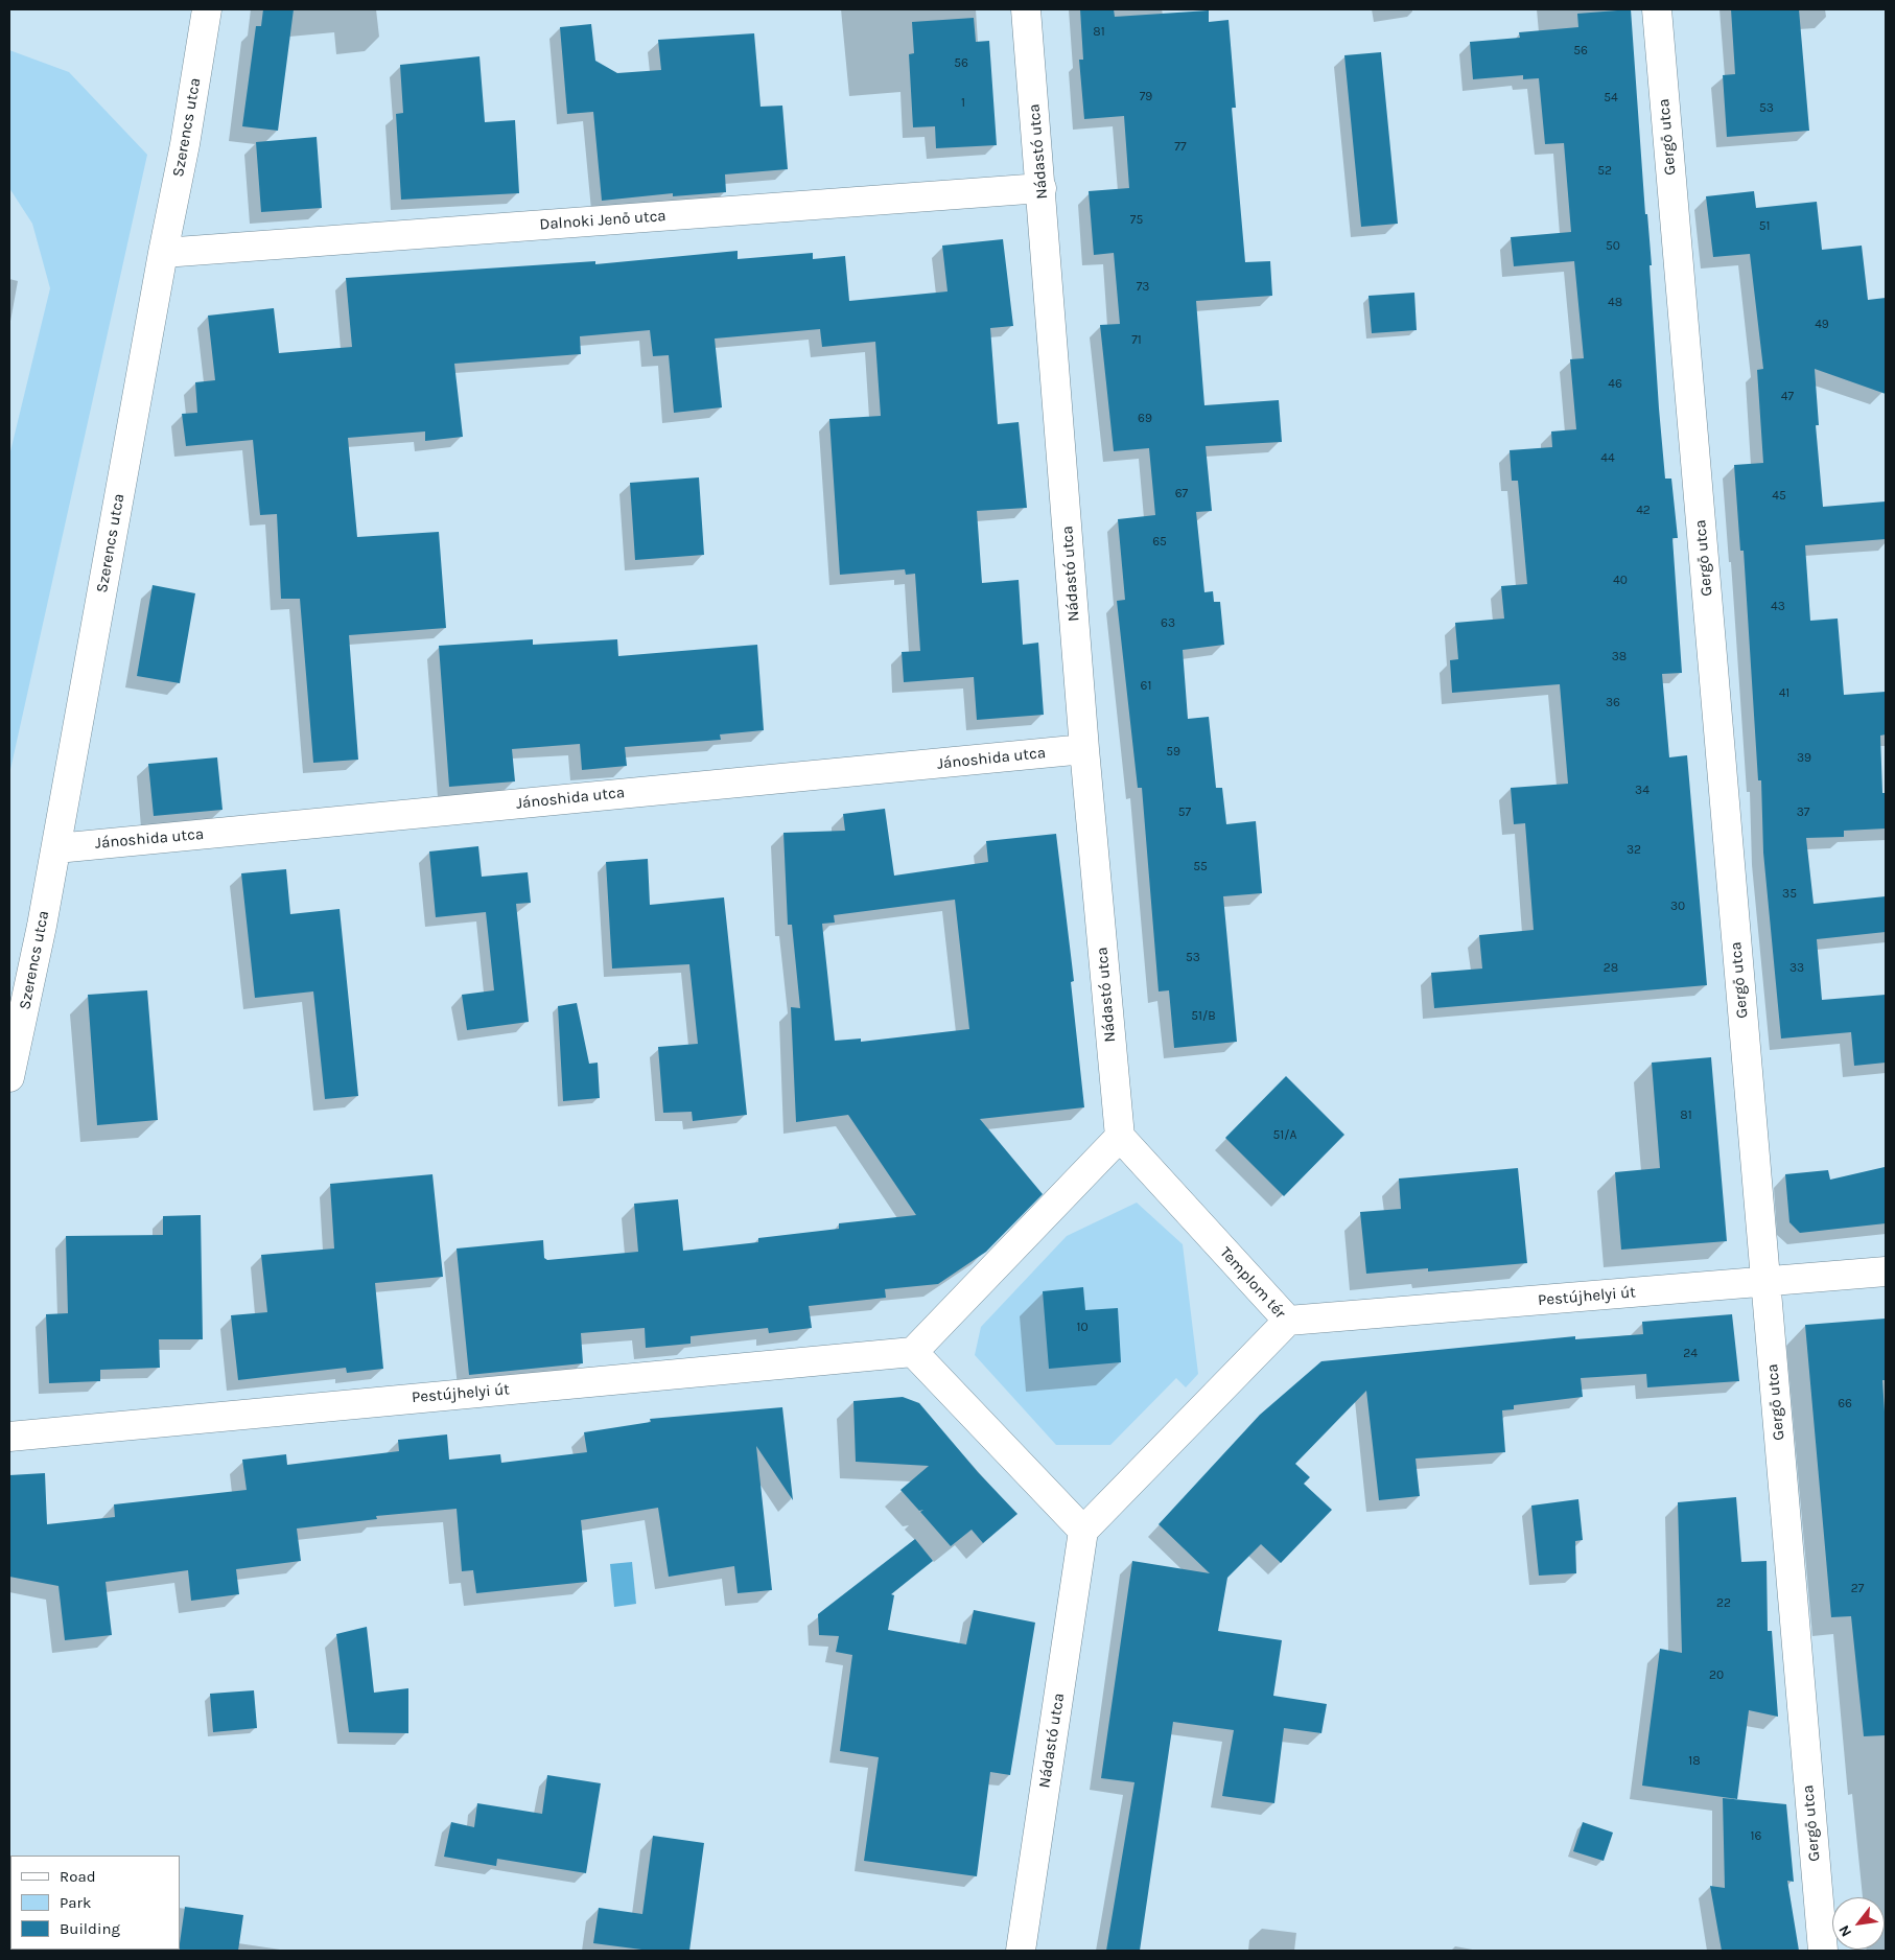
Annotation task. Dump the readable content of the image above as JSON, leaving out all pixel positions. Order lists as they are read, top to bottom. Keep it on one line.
{"streets":{"street":["Szerencs utca","Gergő utca","Nádastó utca","Dalnoki Jenő utca","Jánoshida utca","Templom tér","Pestújhelyi út"]},"crossings":[["Szerencs utca","Dalnoki Jenő utca"],["Szerencs utca","Jánoshida utca"],["Gergő utca","Pestújhelyi út"],["Nádastó utca","Dalnoki Jenő utca"],["Nádastó utca","Jánoshida utca"],["Nádastó utca","Templom tér"],["Templom tér","Pestújhelyi út"]],"house_numbers":["81","56","56","79","54","1","53","77","52","75","51","50","73","48","49","71","46","47","69","44","67","45","42","65","40","43","63","38","61","41","36","59","39","34","57","37","32","55","35","30","53","28","33","51/B","81","51/A","10","24","66","27","22","20","18","16"],"legend":["Road","Park","Building"],"north":"bottom left"}
